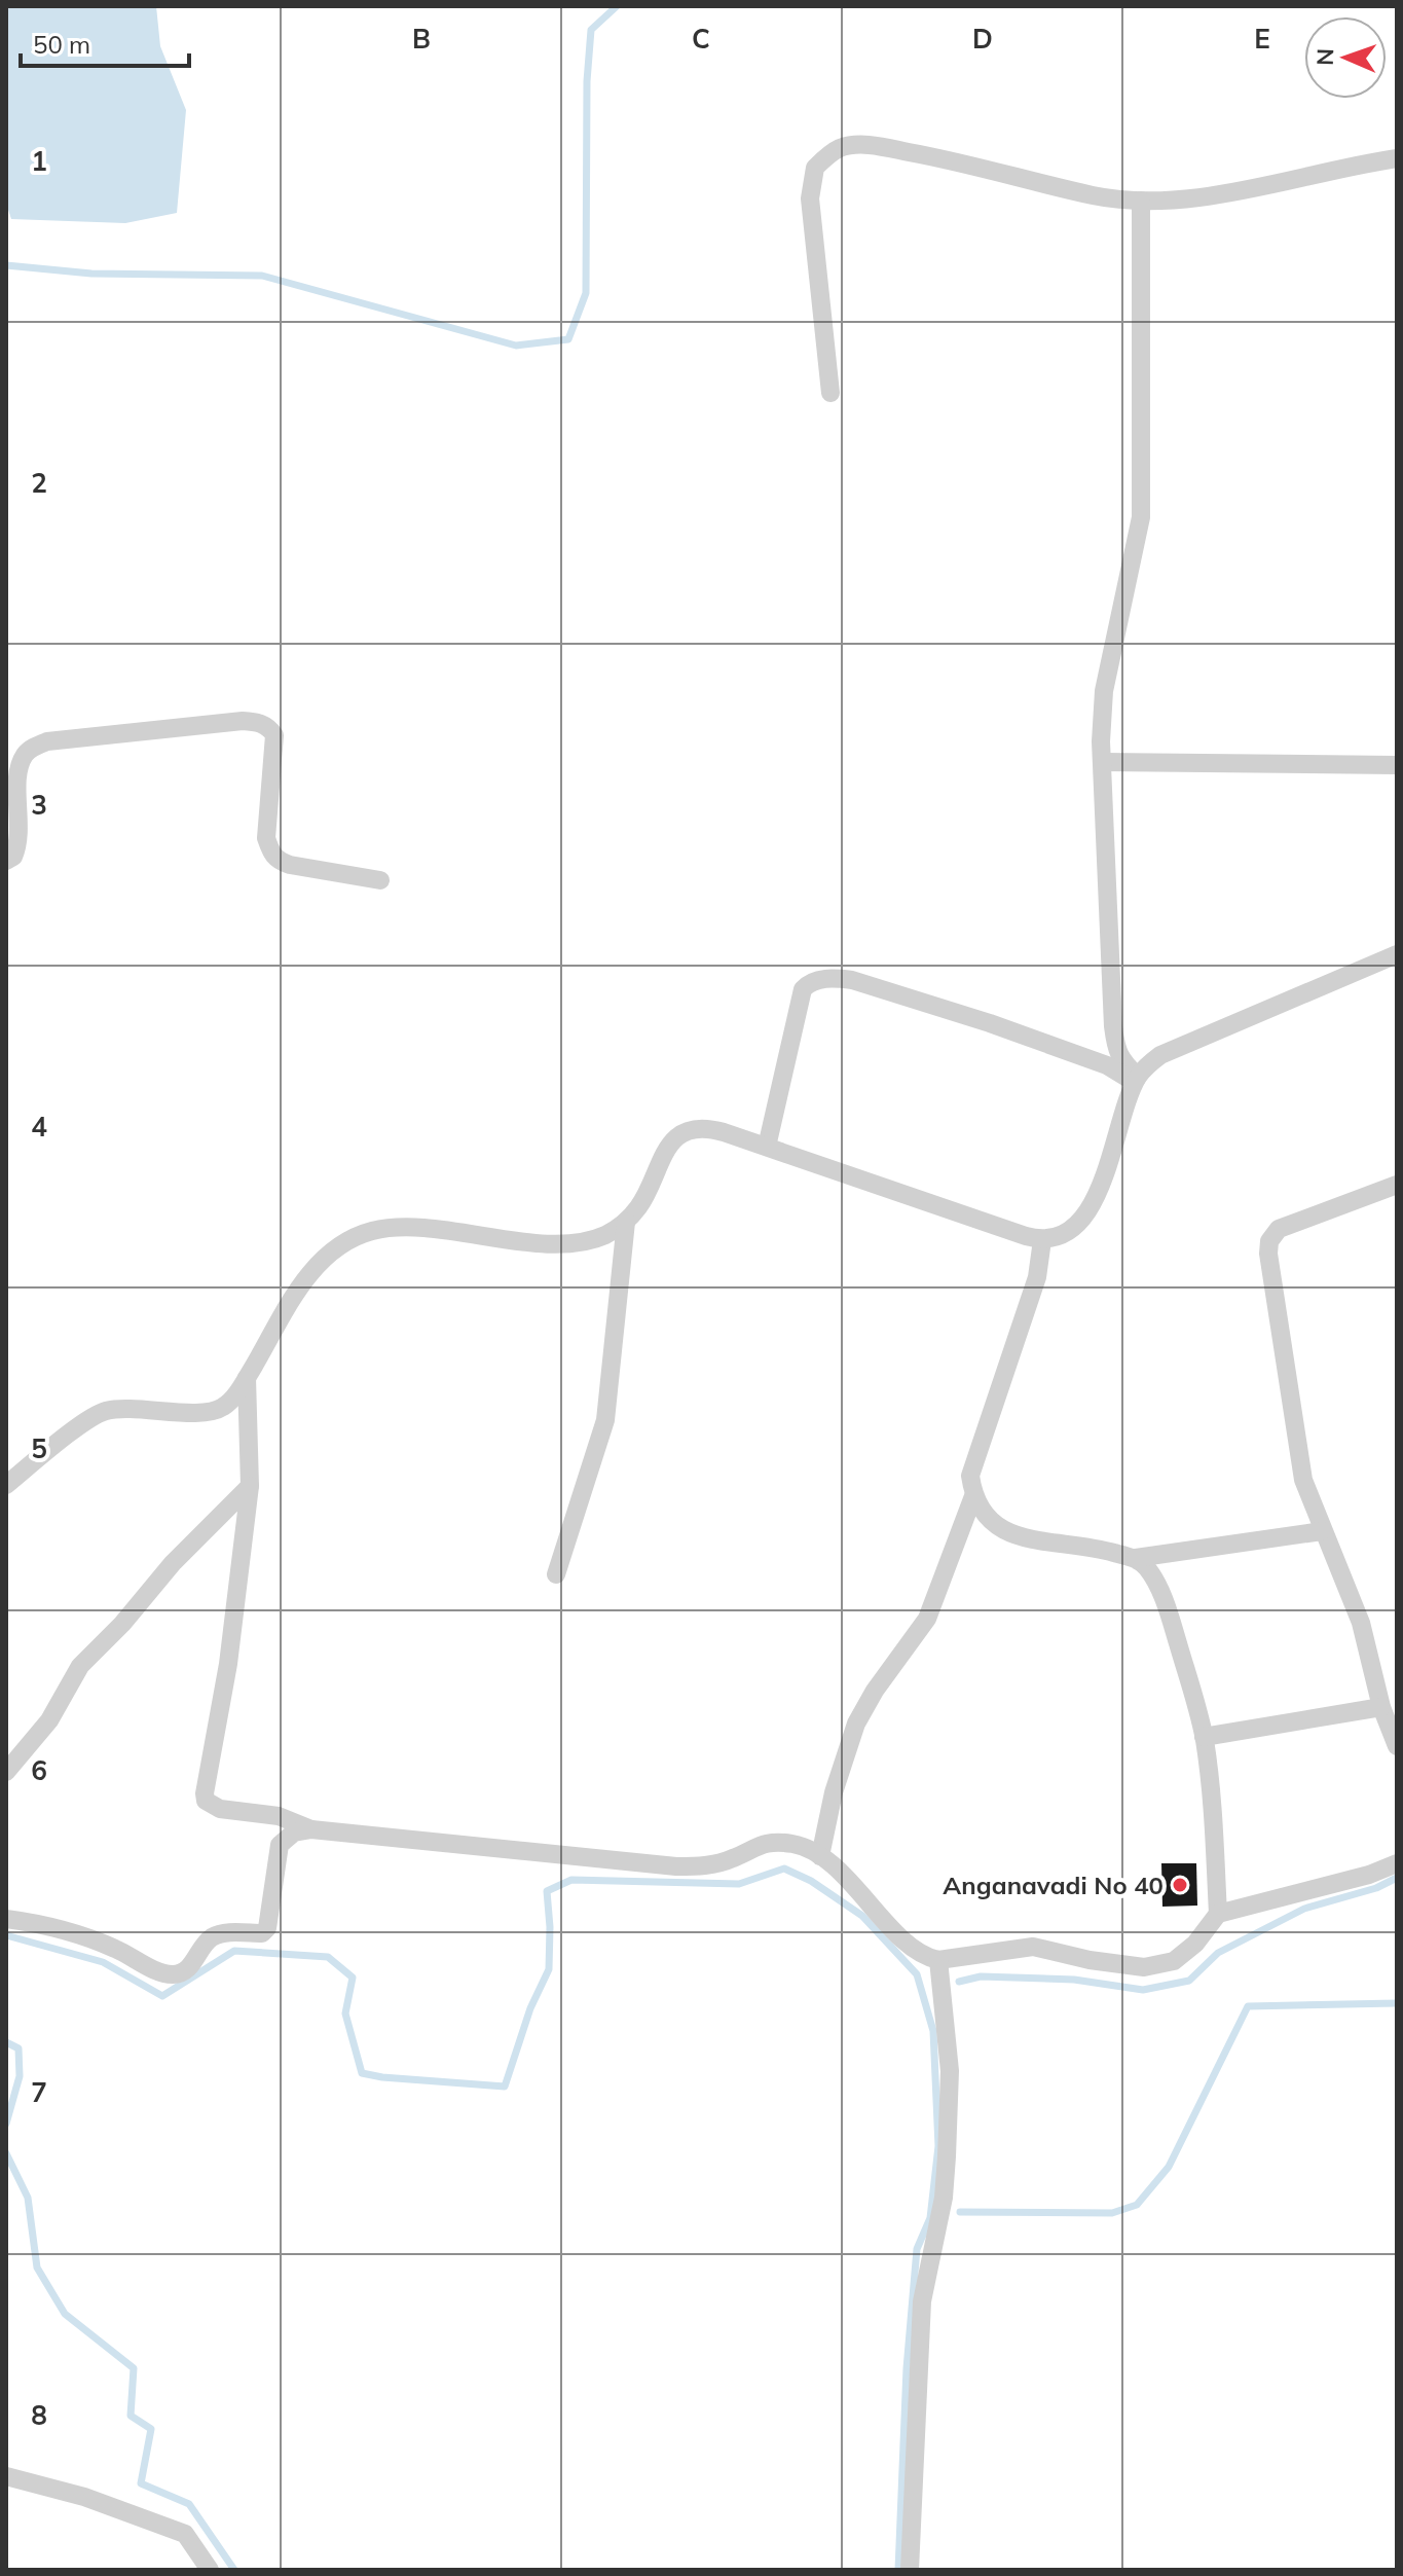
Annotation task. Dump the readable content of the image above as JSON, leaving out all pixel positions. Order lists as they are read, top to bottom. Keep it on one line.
{"places":["Anganavadi No 40"],"scale_bar":"50 m","north":"left","grid":{"columns":["B","C","D","E"],"rows":["1","2","3","4","5","6","7","8"]}}
